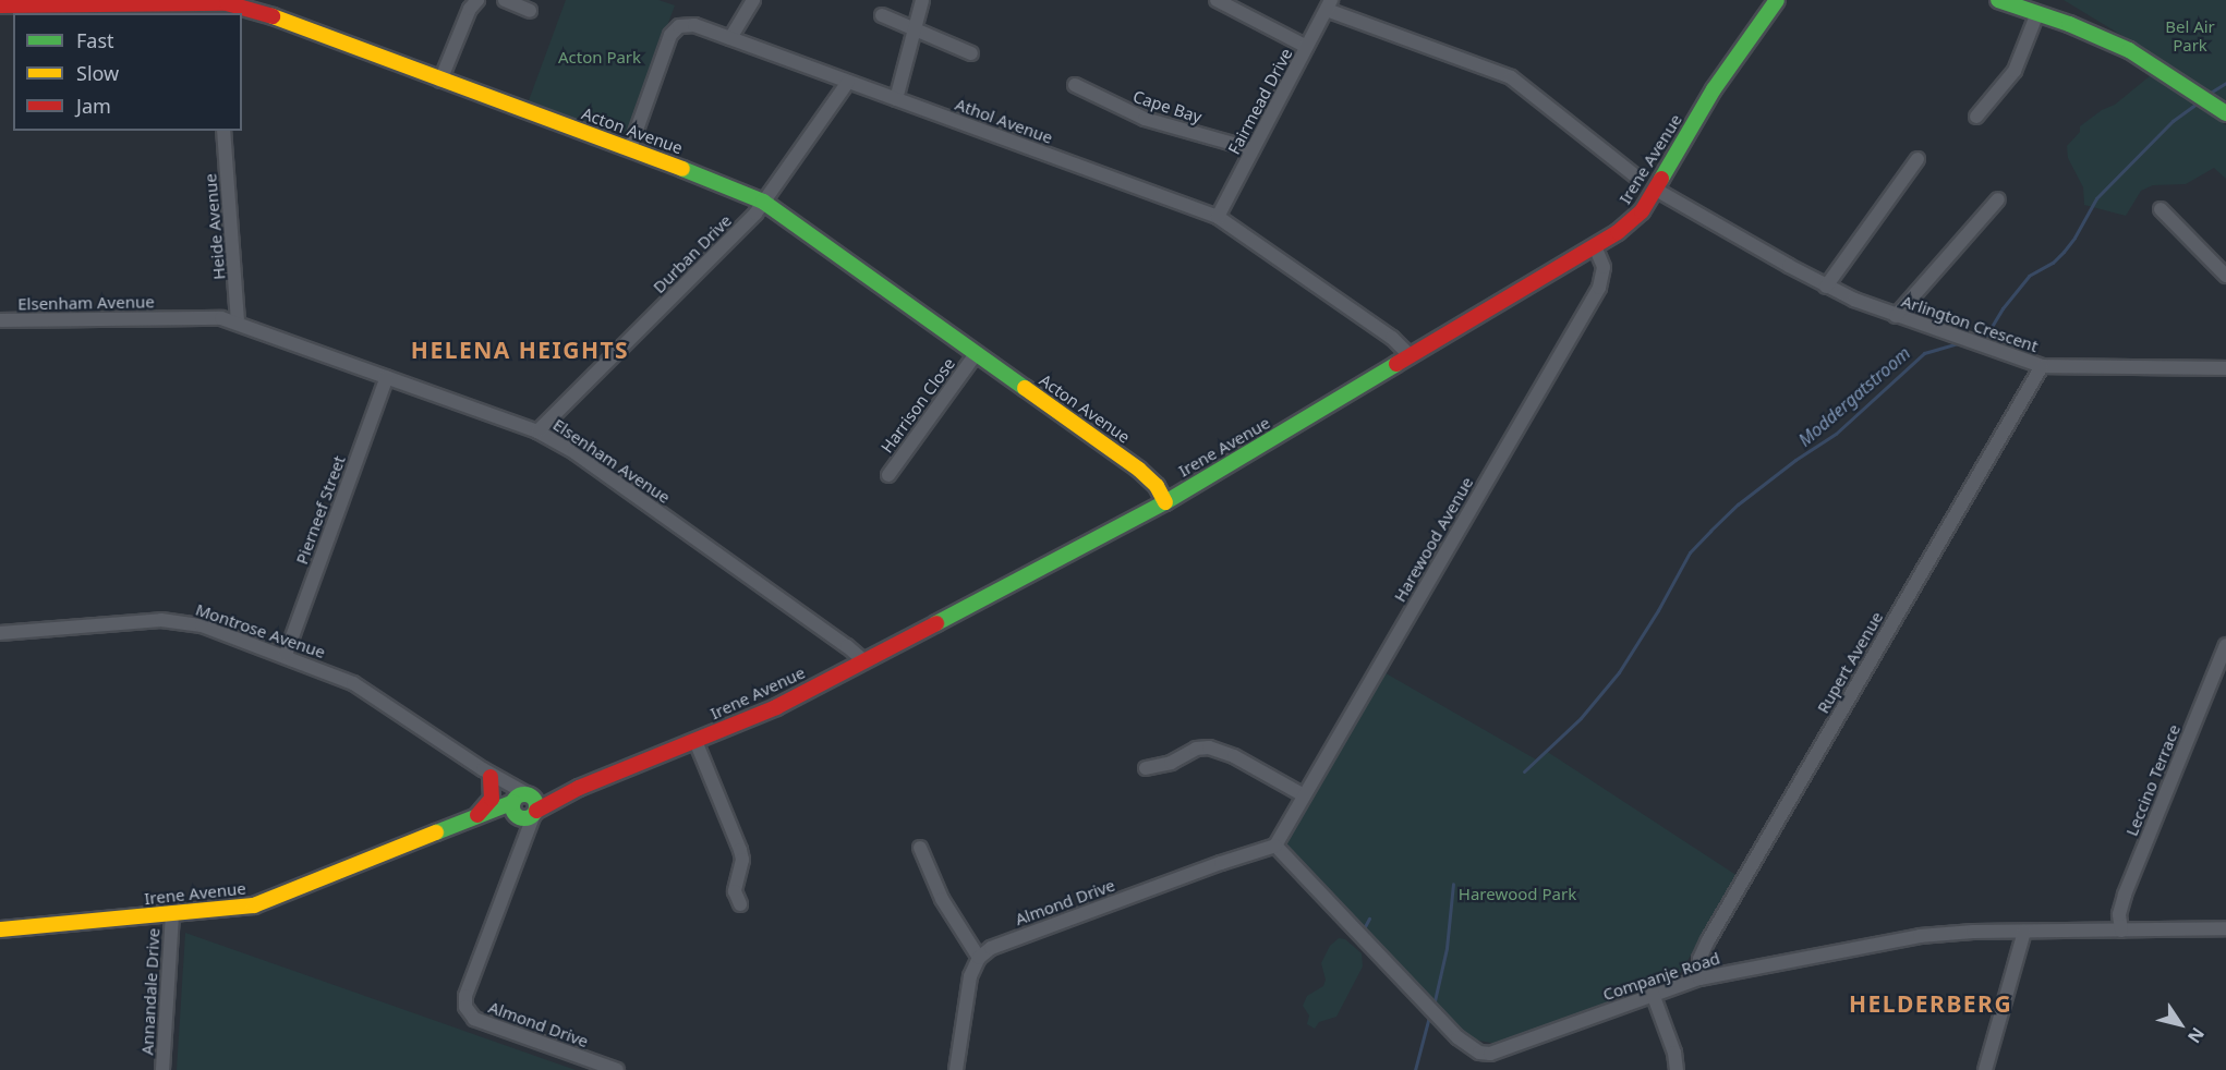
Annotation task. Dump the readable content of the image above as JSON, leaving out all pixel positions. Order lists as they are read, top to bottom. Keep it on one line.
{"streets":{"street":["Fairmead Drive","Cape Bay","Athol Avenue","Acton Avenue","Irene Avenue","Heide Avenue","Durban Drive","Elsenham Avenue","Arlington Crescent","Harrison Close","Pierneef Street","Harewood Avenue","Montrose Avenue","Rupert Avenue","Leccino Terrace","Almond Drive","Companje Road","Annandale Drive"]},"crossings":[["Fairmead Drive","Cape Bay"],["Fairmead Drive","Athol Avenue"],["Athol Avenue","Acton Avenue"],["Athol Avenue","Irene Avenue"],["Athol Avenue","Durban Drive"],["Acton Avenue","Irene Avenue"],["Acton Avenue","Durban Drive"],["Acton Avenue","Harrison Close"],["Irene Avenue","Elsenham Avenue"],["Irene Avenue","Arlington Crescent"],["Irene Avenue","Harewood Avenue"],["Irene Avenue","Montrose Avenue"],["Irene Avenue","Almond Drive"],["Irene Avenue","Annandale Drive"],["Heide Avenue","Elsenham Avenue"],["Durban Drive","Elsenham Avenue"],["Elsenham Avenue","Pierneef Street"],["Arlington Crescent","Rupert Avenue"],["Pierneef Street","Montrose Avenue"],["Harewood Avenue","Almond Drive"],["Harewood Avenue","Companje Road"],["Montrose Avenue","Almond Drive"],["Rupert Avenue","Companje Road"],["Leccino Terrace","Companje Road"],["Almond Drive","Companje Road"]],"districts":["HELENA HEIGHTS","HELDERBERG"],"water":["Moddergatstroom"],"parks":["Bel Air Park","Acton Park","Harewood Park"],"legend":["Fast","Slow","Jam"],"north":"bottom right"}
